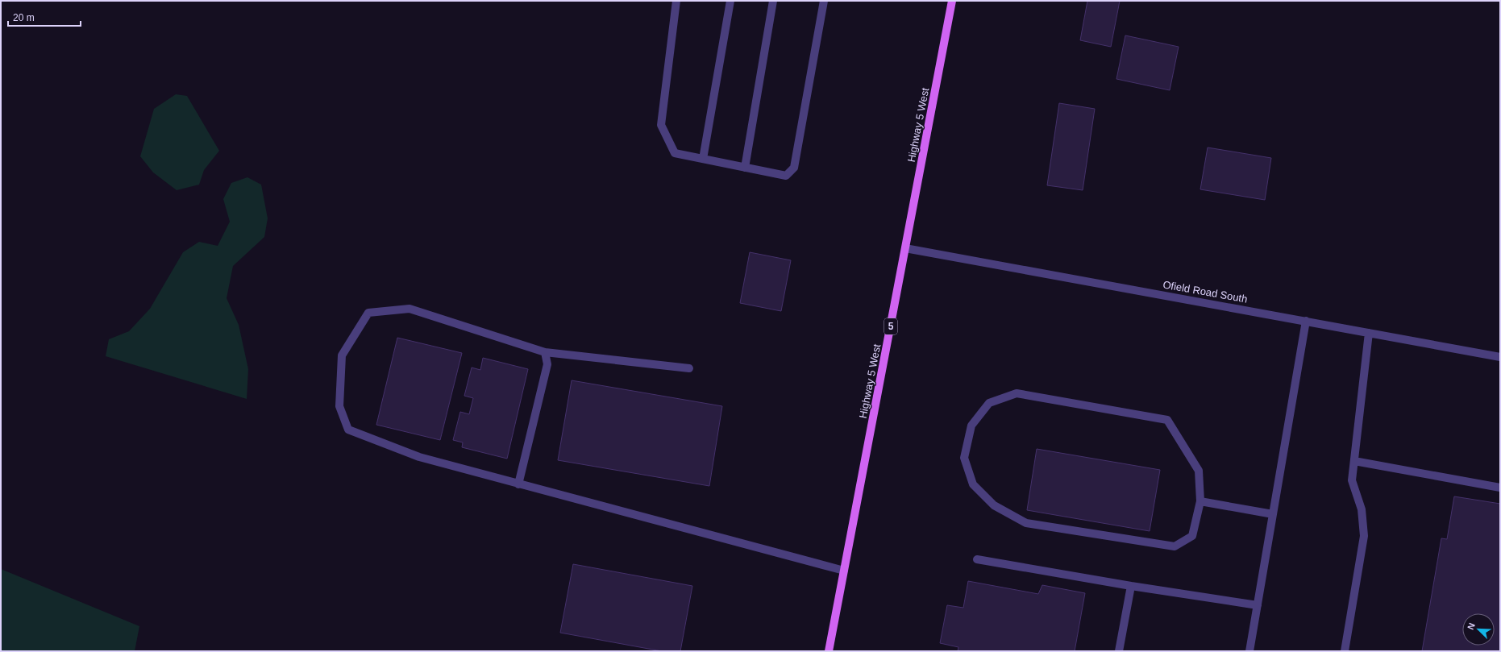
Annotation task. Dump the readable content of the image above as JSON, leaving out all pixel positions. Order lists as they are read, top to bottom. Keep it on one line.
{"streets":{"main road":["Highway 5 West","5"],"street":["Ofield Road South"]},"crossings":[["Highway 5 West","Ofield Road South"]],"scale_bar":"20 m","north":"top left"}
